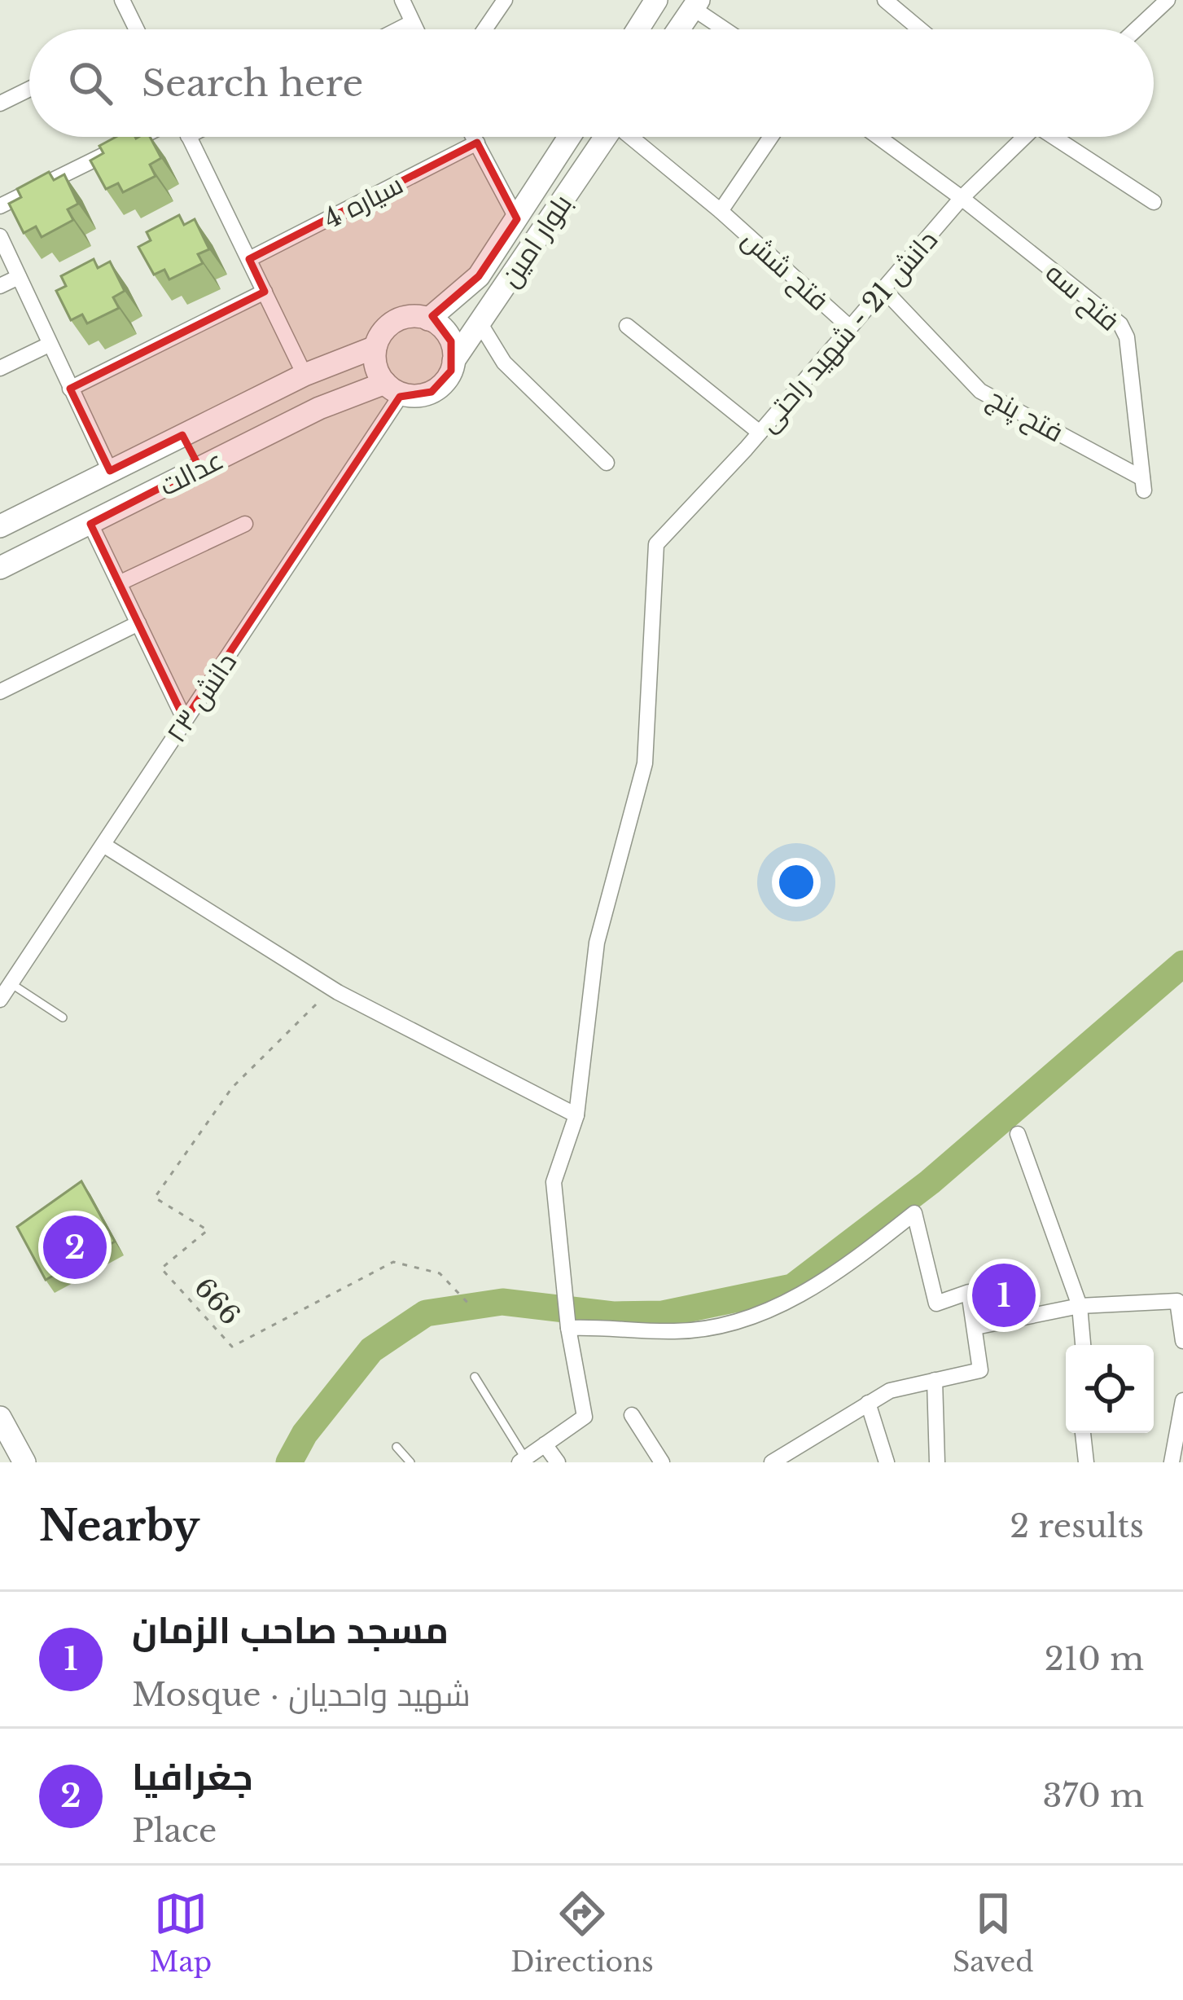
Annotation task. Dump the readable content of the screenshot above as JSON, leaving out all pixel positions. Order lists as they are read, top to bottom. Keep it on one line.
{"streets":{"street":["سیاره 4","بلوار امین","فتح شش","فتح سه","دانش 21 - شهید راحتی","فتح پنج","عدالت","دانش ۲۳"],"path":["666"]},"crossings":[["بلوار امین","عدالت"],["بلوار امین","دانش ۲۳"],["فتح شش","دانش 21 - شهید راحتی"],["فتح سه","دانش 21 - شهید راحتی"],["فتح سه","فتح پنج"],["دانش 21 - شهید راحتی","فتح پنج"],["عدالت","دانش ۲۳"]],"page":{"search":"Search here","pins":["2","1"],"heading":["Nearby","2 results"],"list":[{"mark":"1","name":"مسجد صاحب الزمان","note":"Mosque · شهید واحدیان","value":"210 m"},{"mark":"2","name":"جغرافیا","note":"Place","value":"370 m"}],"nav":["Map","Directions","Saved"]}}
